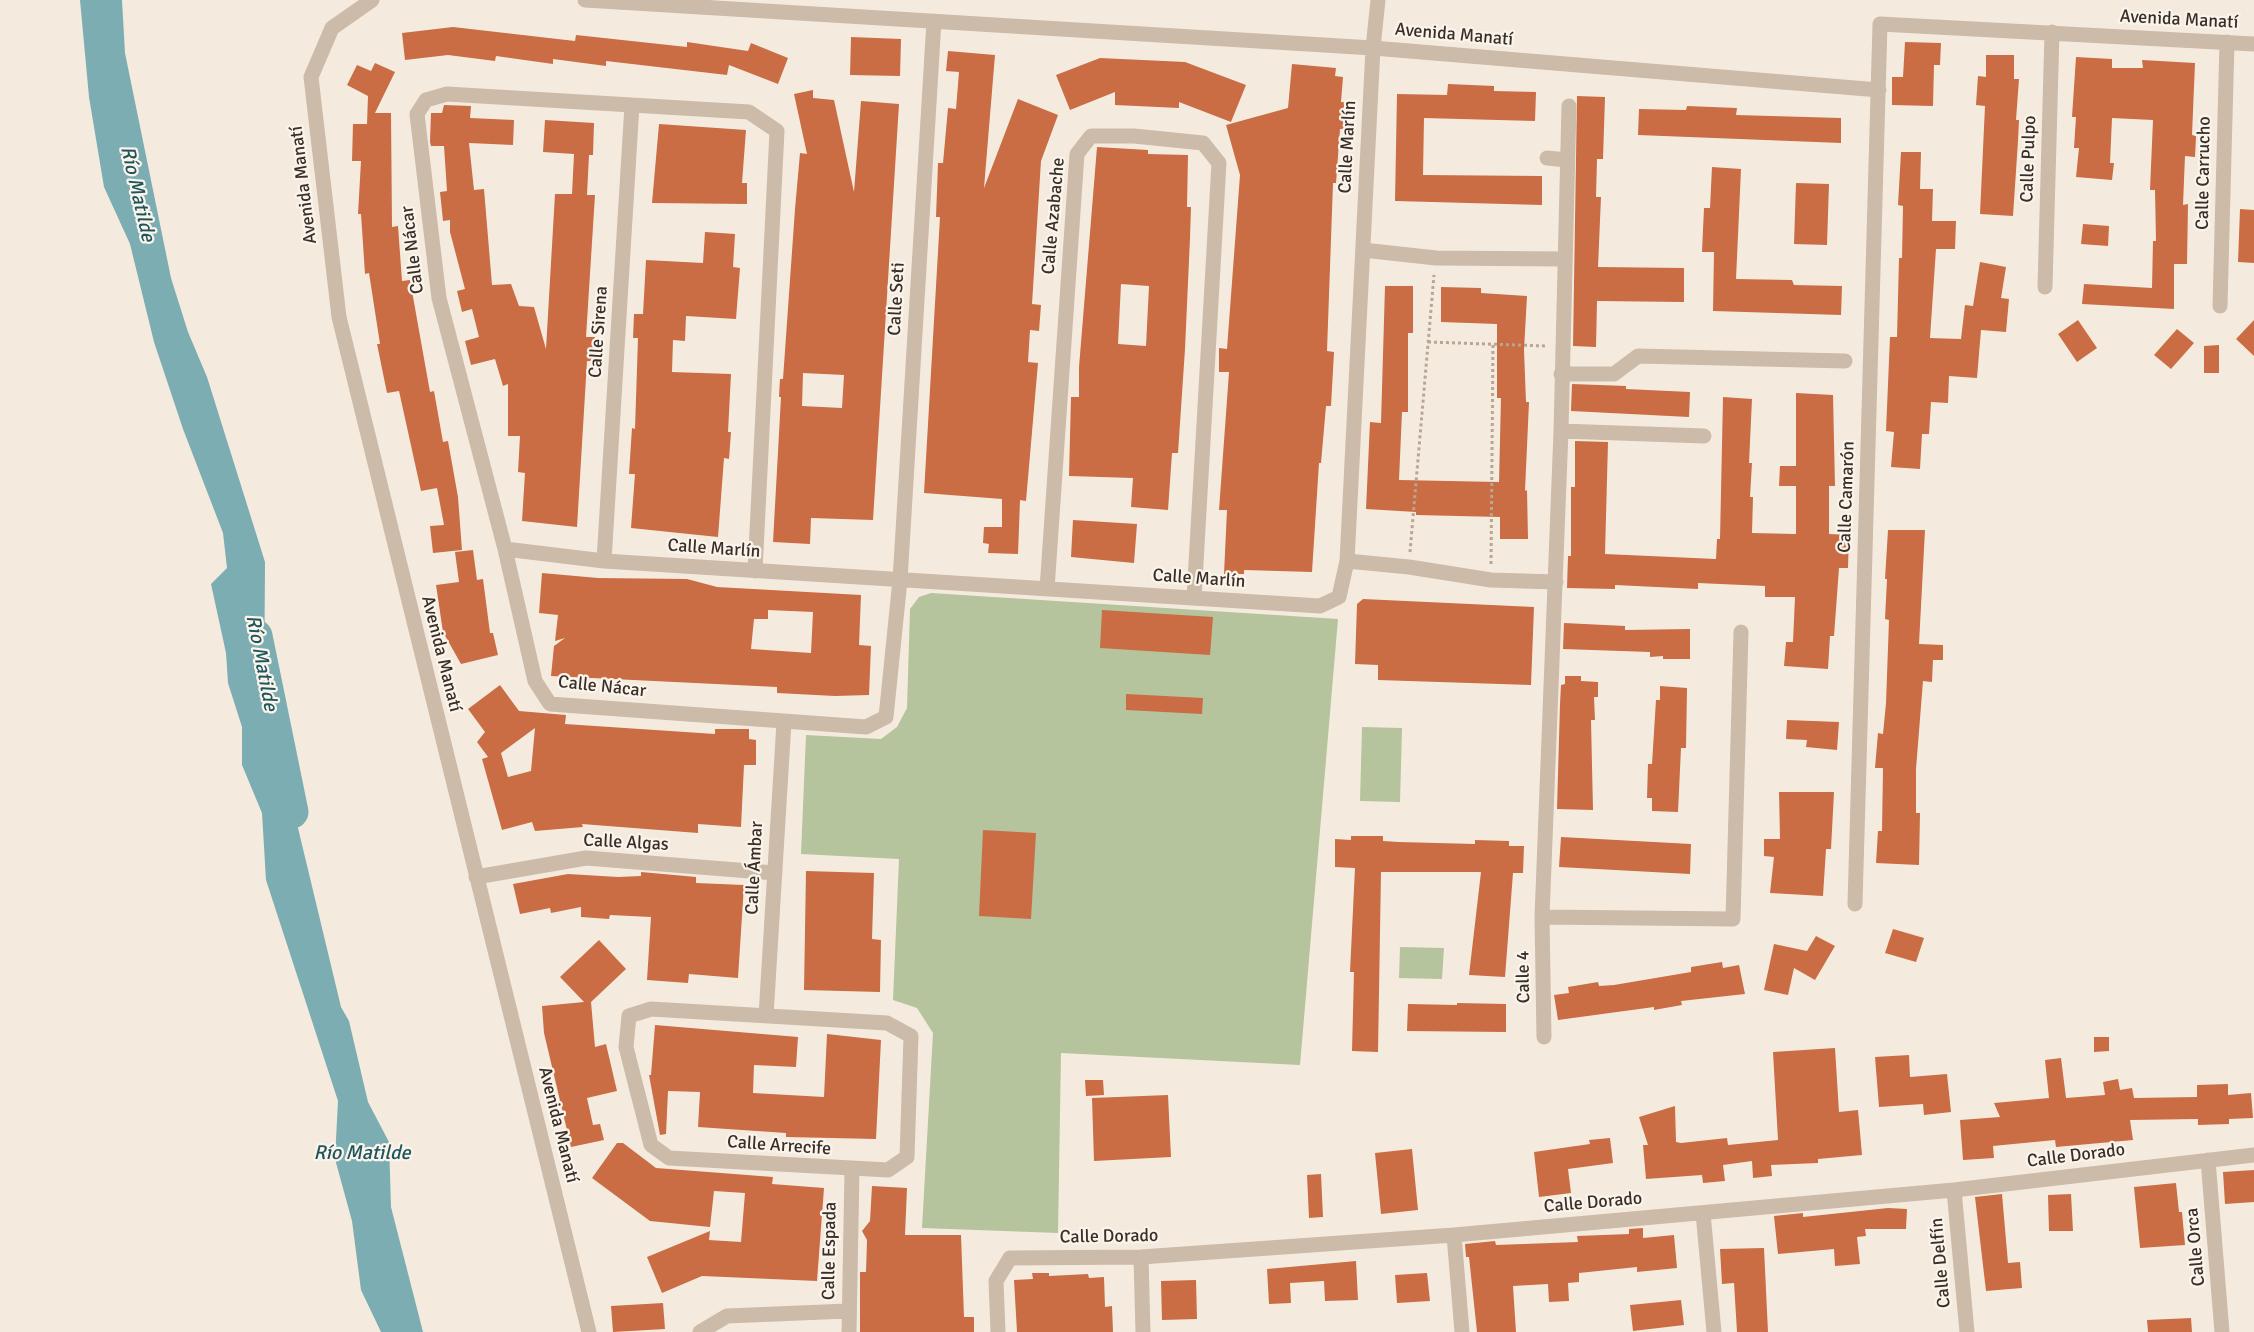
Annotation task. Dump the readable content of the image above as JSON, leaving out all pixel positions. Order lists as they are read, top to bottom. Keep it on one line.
{"streets":{"street":["Avenida Manatí","Calle Marlín","Calle Pulpo","Calle Carrucho","Calle Azabache","Calle Nácar","Calle Seti","Calle Sirena","Calle Camarón","Calle Algas","Calle Ámbar","Calle 4","Calle Arrecife","Calle Dorado","Calle Orca","Calle Espada","Calle Delfín"]},"crossings":[["Avenida Manatí","Calle Marlín"],["Avenida Manatí","Calle Pulpo"],["Avenida Manatí","Calle Carrucho"],["Avenida Manatí","Calle Seti"],["Avenida Manatí","Calle Camarón"],["Avenida Manatí","Calle Algas"],["Calle Marlín","Calle Azabache"],["Calle Marlín","Calle Nácar"],["Calle Marlín","Calle Seti"],["Calle Marlín","Calle Sirena"],["Calle Nácar","Calle Seti"],["Calle Nácar","Calle Sirena"],["Calle Nácar","Calle Ámbar"],["Calle Algas","Calle Ámbar"],["Calle Ámbar","Calle Arrecife"],["Calle Arrecife","Calle Espada"],["Calle Dorado","Calle Orca"],["Calle Dorado","Calle Delfín"]],"water":["Río Matilde"]}
